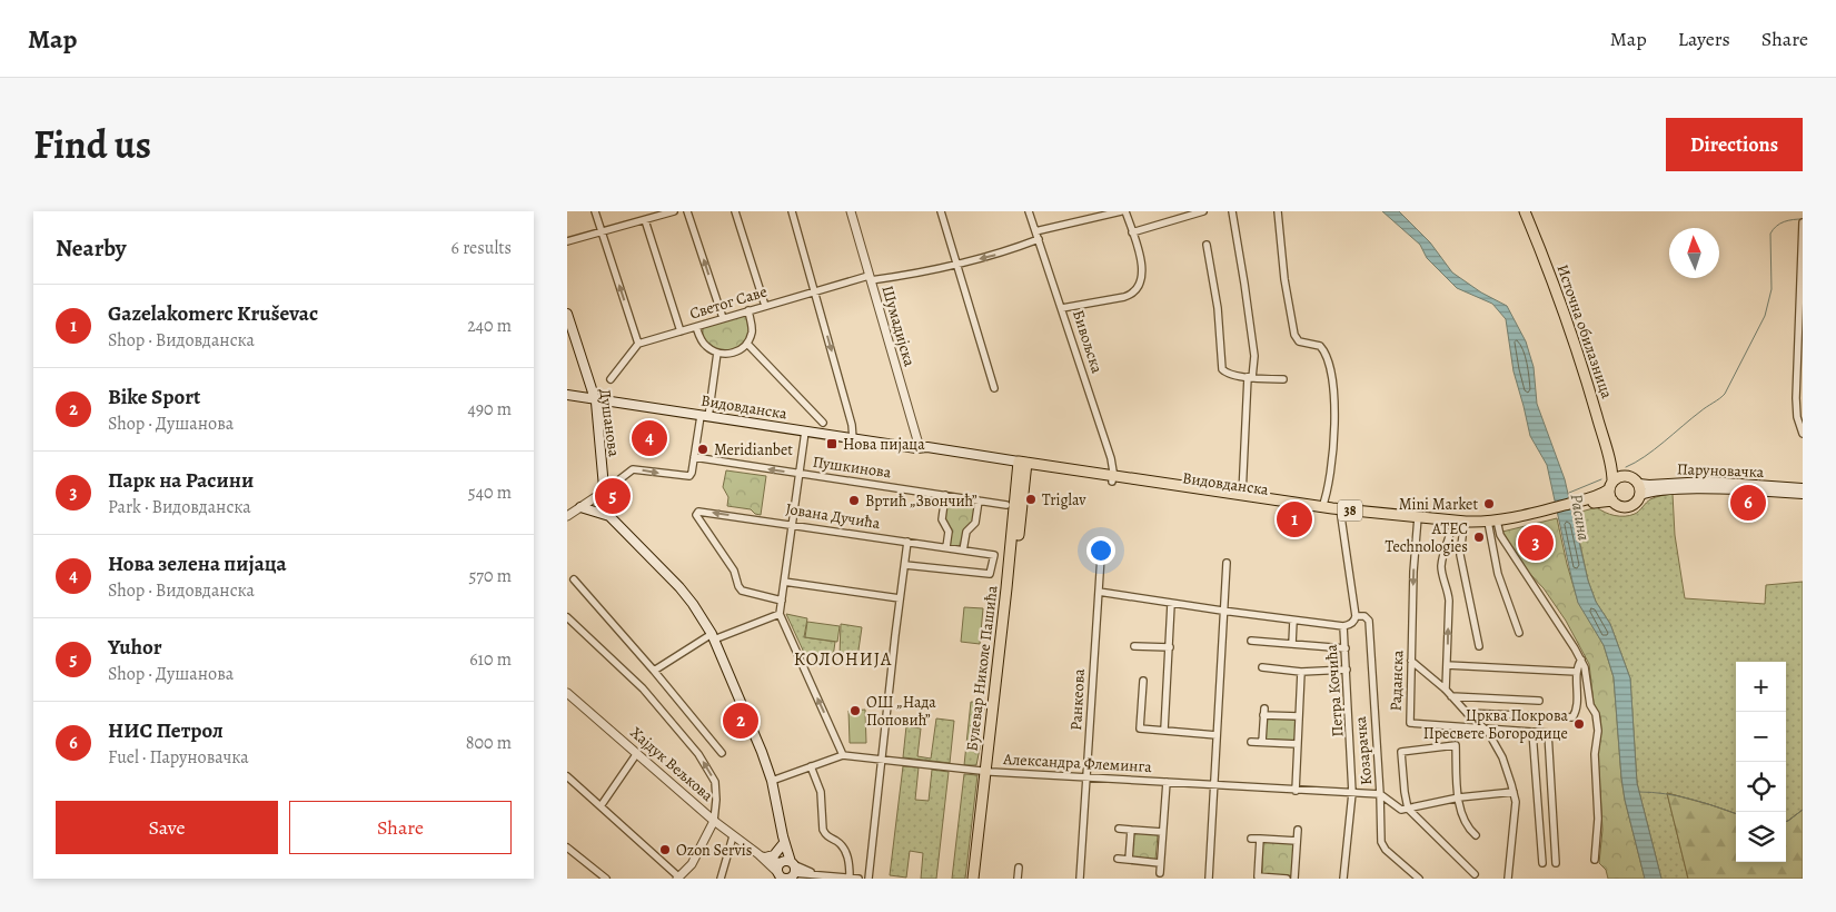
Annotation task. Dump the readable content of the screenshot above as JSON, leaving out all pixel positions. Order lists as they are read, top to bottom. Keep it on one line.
{"streets":{"main road":["Источна обилазница","Видовданска","Душанова","Паруновачка","38","Булевар Николе Пашића"],"street":["Светог Саве","Шумадијска","Бивољска","Пушкинова","Јована Дучића","Раданска","Петра Кочића","Ранкеова","Козарачка","Александра Флеминга","Хајдук Вељкова"]},"crossings":[["Светог Саве","Шумадијска"],["Светог Саве","Бивољска"],["Шумадијска","Видовданска"],["Источна обилазница","Паруновачка"],["Источна обилазница","38"],["Бивољска","Видовданска"],["Видовданска","Душанова"],["Видовданска","38"],["Видовданска","Булевар Николе Пашића"],["Видовданска","Раданска"],["Паруновачка","38"],["Булевар Николе Пашића","Александра Флеминга"],["Петра Кочића","Козарачка"],["Петра Кочића","Александра Флеминга"],["Ранкеова","Александра Флеминга"],["Козарачка","Александра Флеминга"]],"districts":["КОЛОНИЈА"],"water":["Расина"],"places":{"transit":["Нова пијаца"],"other":["Meridianbet","Triglav","Вртић „Звончић”","Mini Market","ATEC Technologies","ОШ „Нада Поповић”","Црква Покрова Пресвете Богородице","Ozon Servis"]},"north":"top","page":{"header":"Map","nav":["Map","Layers","Share"],"title":"Find us","buttons":["Directions",["Save","Share"]],"heading":["Nearby","6 results"],"list":[{"mark":"1","name":"Gazelakomerc Kruševac","note":"Shop · Видовданска","value":"240 m"},{"mark":"2","name":"Bike Sport","note":"Shop · Душанова","value":"490 m"},{"mark":"3","name":"Парк на Расини","note":"Park · Видовданска","value":"540 m"},{"mark":"4","name":"Нова зелена пијаца","note":"Shop · Видовданска","value":"570 m"},{"mark":"5","name":"Yuhor","note":"Shop · Душанова","value":"610 m"},{"mark":"6","name":"НИС Петрол","note":"Fuel · Паруновачка","value":"800 m"}],"pins":["4","5","6","1","3","2"],"map_buttons":["+","−"]}}
